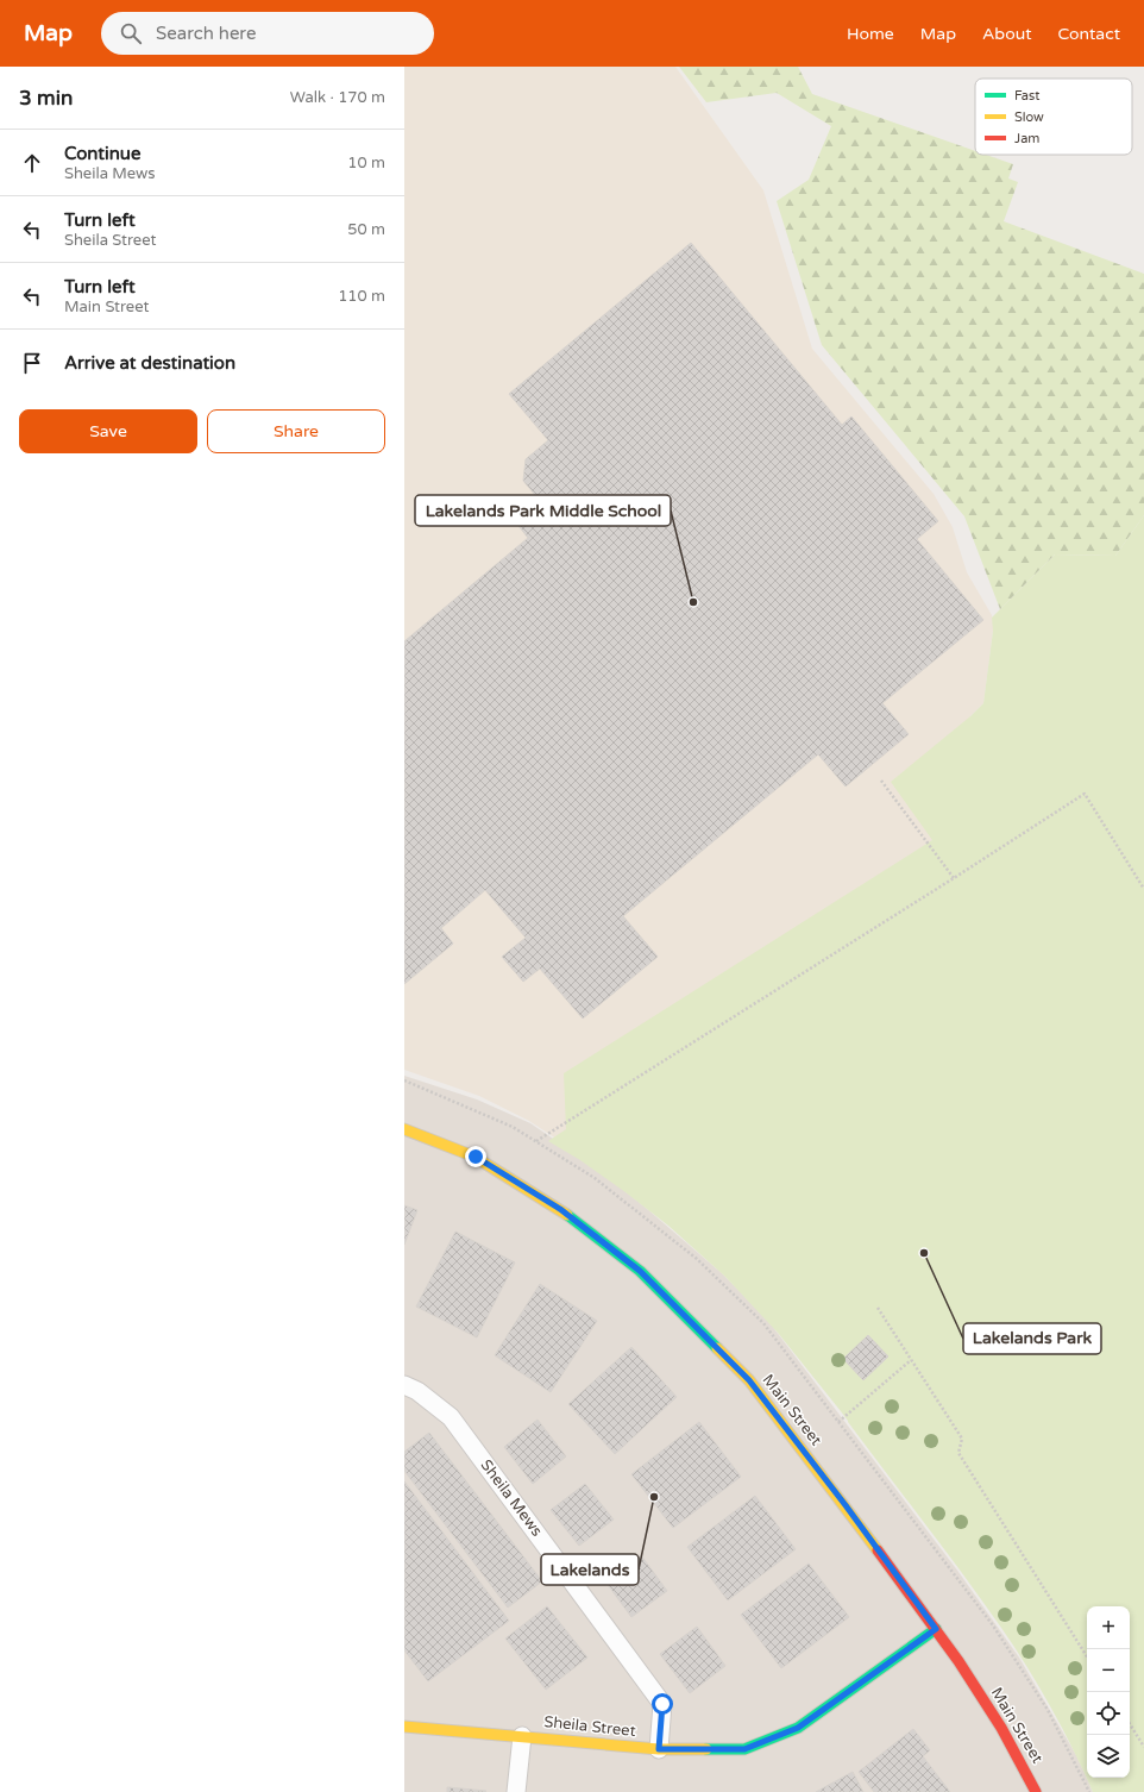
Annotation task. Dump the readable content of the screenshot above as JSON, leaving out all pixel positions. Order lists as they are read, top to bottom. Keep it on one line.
{"streets":{"street":["Main Street","Sheila Street"],"lane":["Sheila Mews"]},"crossings":[["Main Street","Sheila Street"],["Sheila Mews","Sheila Street"]],"places":["Lakelands Park Middle School","Lakelands Park","Lakelands"],"legend":["Fast","Slow","Jam"],"page":{"header":"Map","search":"Search here","nav":["Home","Map","About","Contact"],"heading":["3 min","Walk · 170 m"],"list":[["Continue","Sheila Mews","10 m"],["Turn left","Sheila Street","50 m"],["Turn left","Main Street","110 m"],"Arrive at destination"],"buttons":["Save","Share"],"map_buttons":["+","−"]}}
